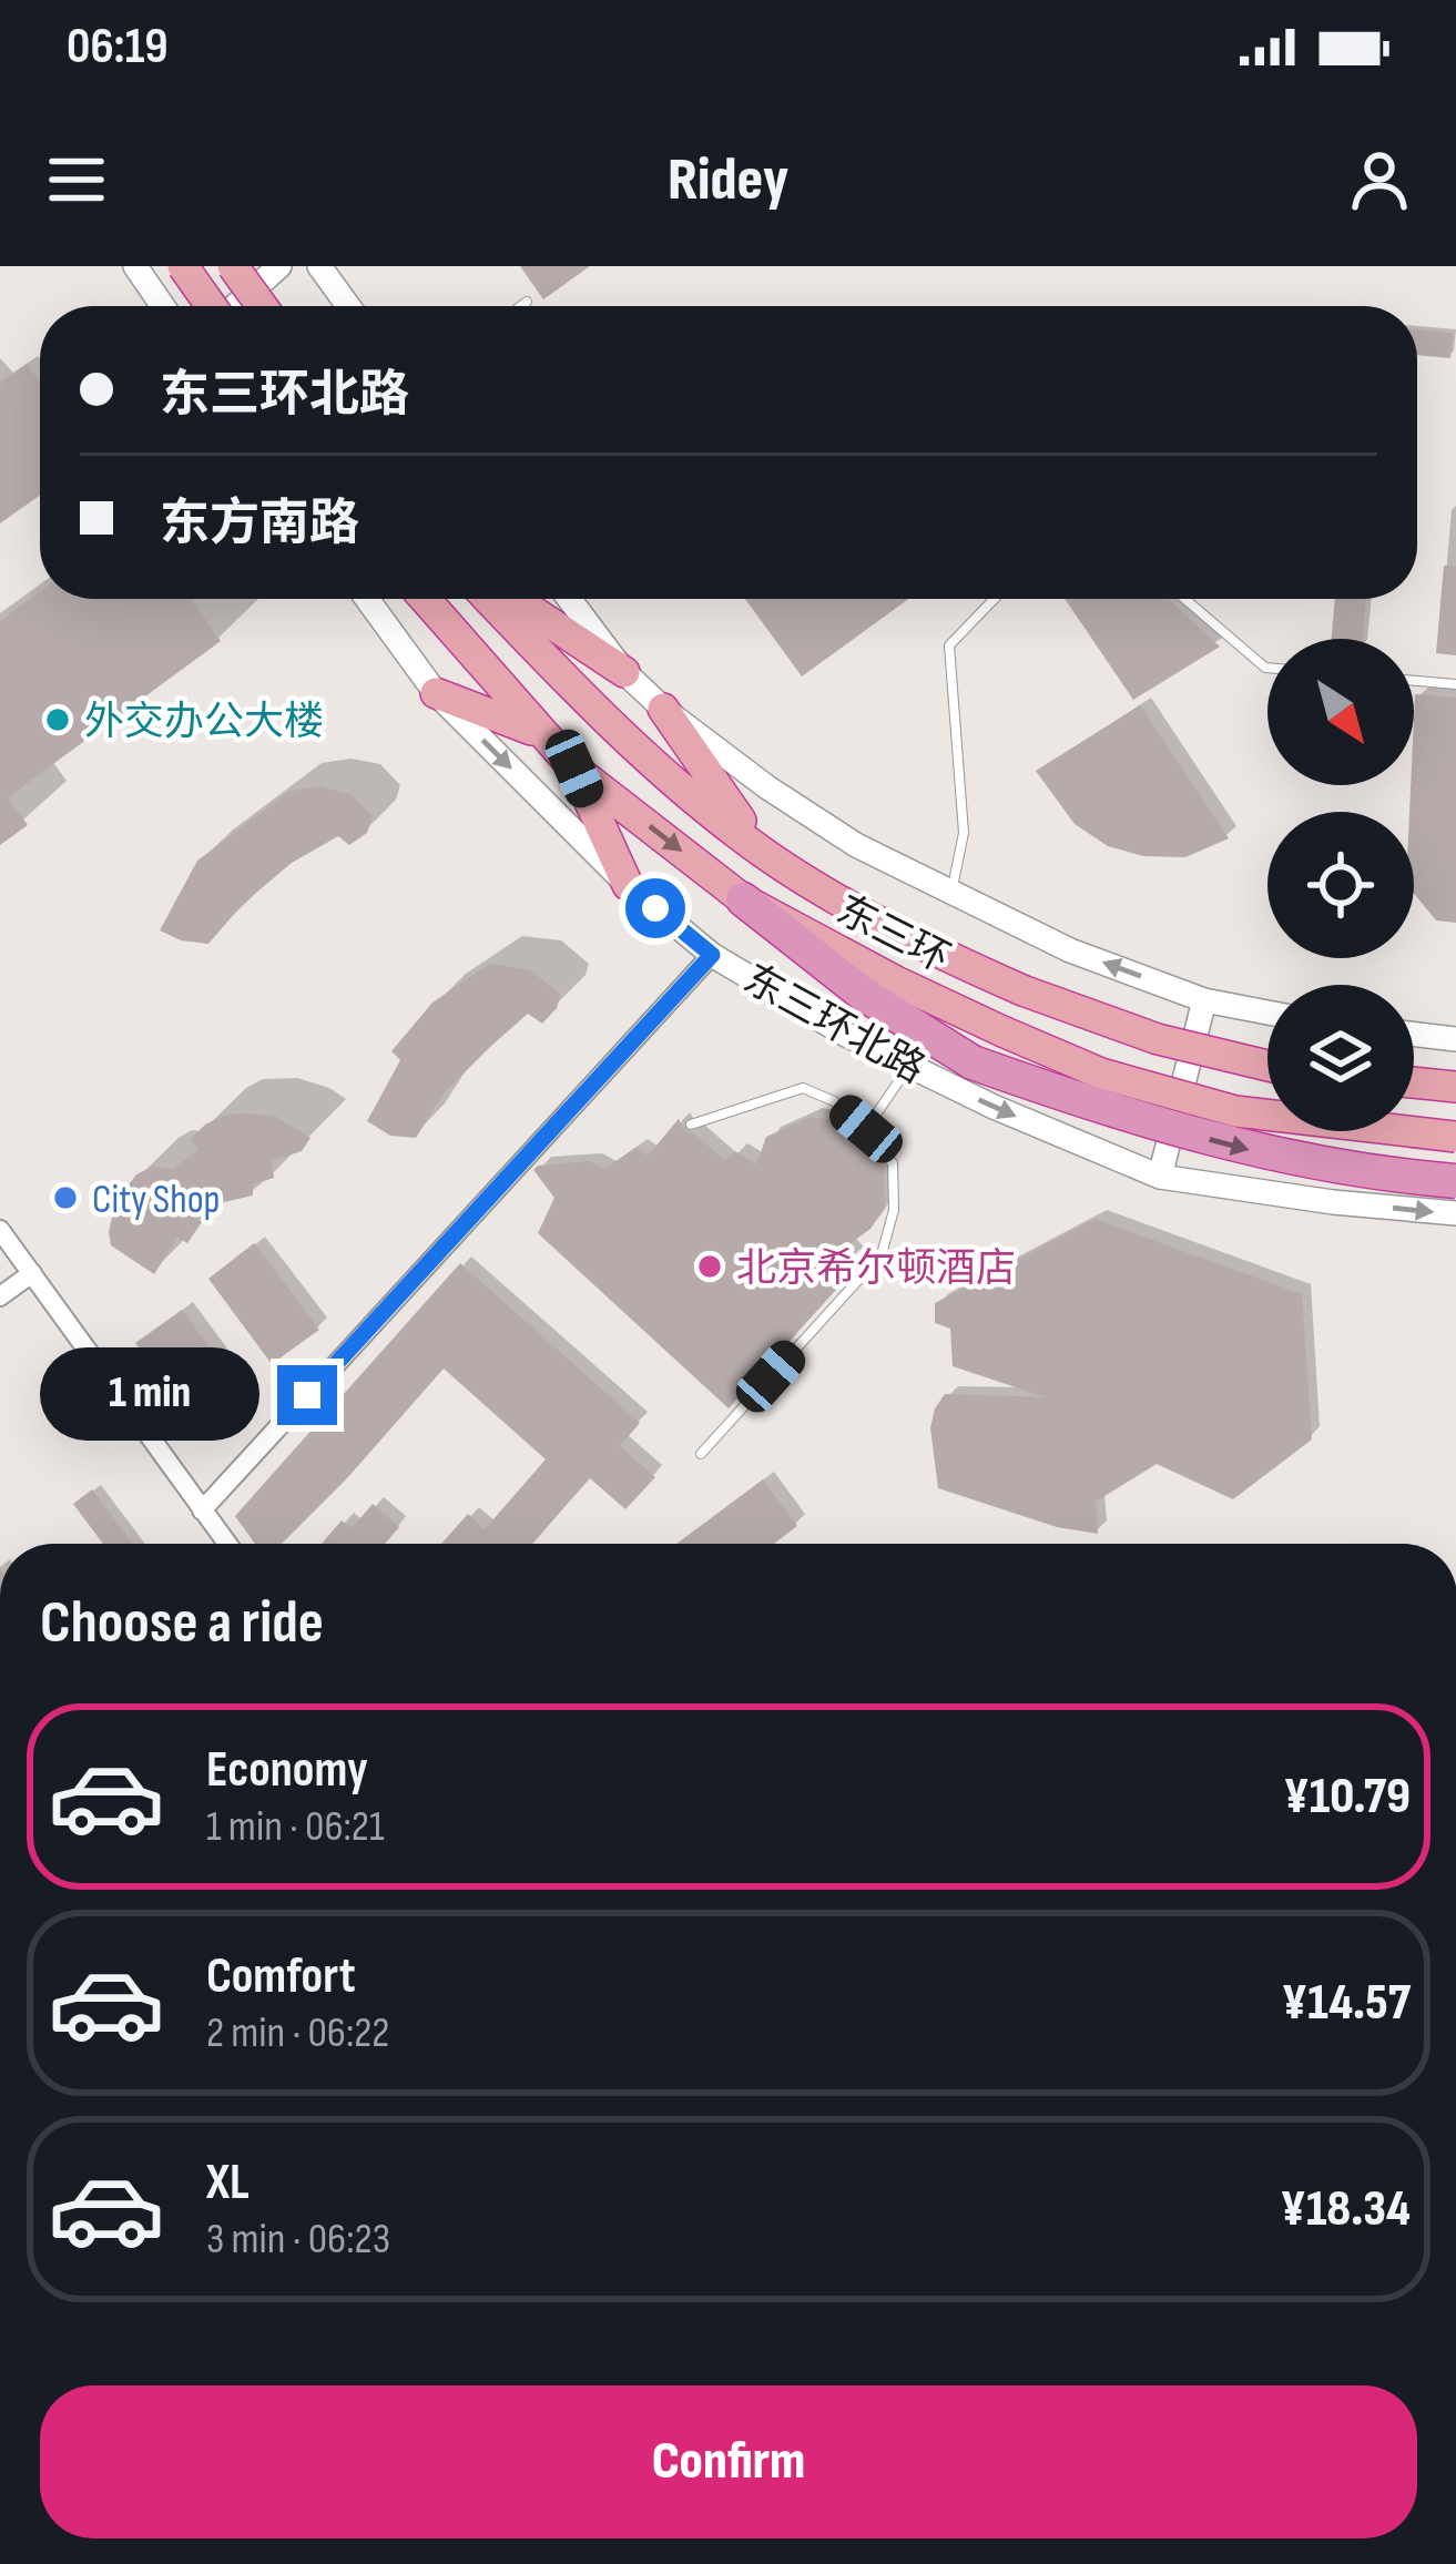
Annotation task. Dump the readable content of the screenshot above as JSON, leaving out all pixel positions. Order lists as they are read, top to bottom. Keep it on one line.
{"streets":{"highway":["东三环"],"street":["东三环北路"]},"places":["外交办公大楼","City Shop","北京希尔顿酒店"],"north":"bottom right","page":{"status":"06:19","header":"Ridey","banner":["东三环北路","东方南路"],"bubble":"1 min","heading":"Choose a ride","list":[{"name":"Economy","note":"1 min · 06:21","value":"¥10.79"},{"name":"Comfort","note":"2 min · 06:22","value":"¥14.57"},{"name":"XL","note":"3 min · 06:23","value":"¥18.34"}],"buttons":"Confirm"}}
